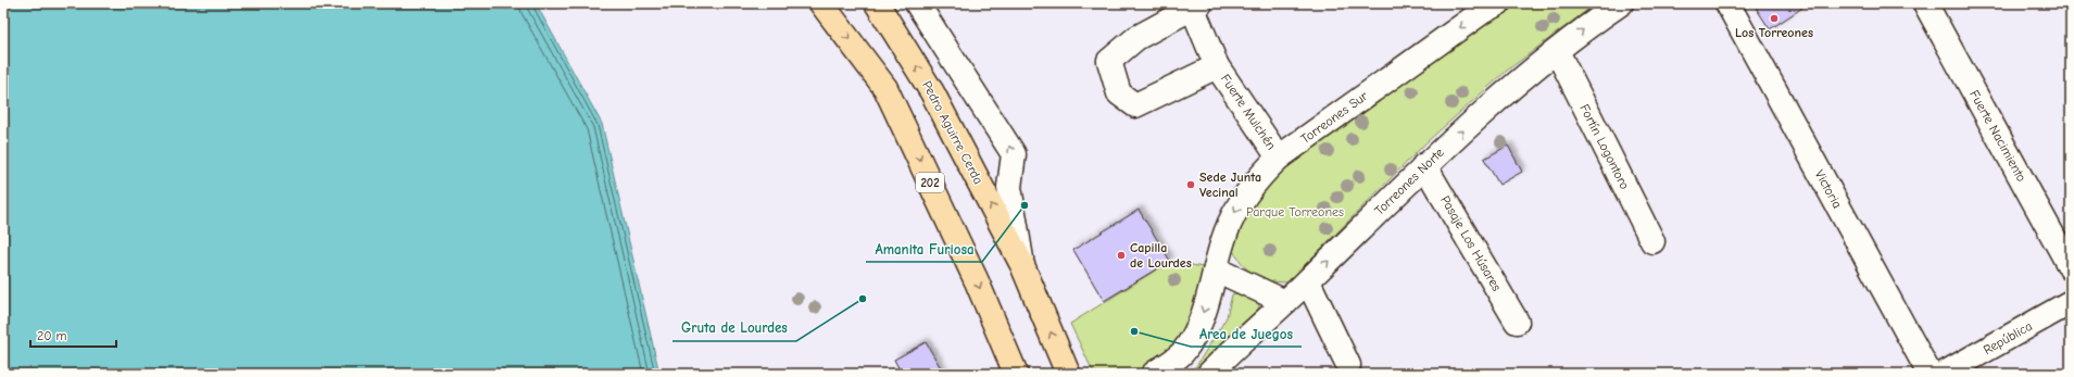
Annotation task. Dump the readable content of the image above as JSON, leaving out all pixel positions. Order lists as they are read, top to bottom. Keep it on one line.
{"streets":{"highway":["Pedro Aguirre Cerda","202"],"street":["Fuerte Mulchén","Torreones Sur","Fuerte Nacimiento","Fortín Logontoro","Torreones Norte","Victoria","Pasaje Los Húsares","República"]},"crossings":[["Fuerte Mulchén","Torreones Sur"],["Fortín Logontoro","Torreones Norte"],["Torreones Norte","Pasaje Los Húsares"]],"one_way":["Torreones Sur","Torreones Norte"],"parks":["Parque Torreones"],"places":["Los Torreones","Sede Junta Vecinal","Amanita Furiosa","Capilla de Lourdes","Gruta de Lourdes","Area de Juegos"],"scale_bar":"20 m"}
